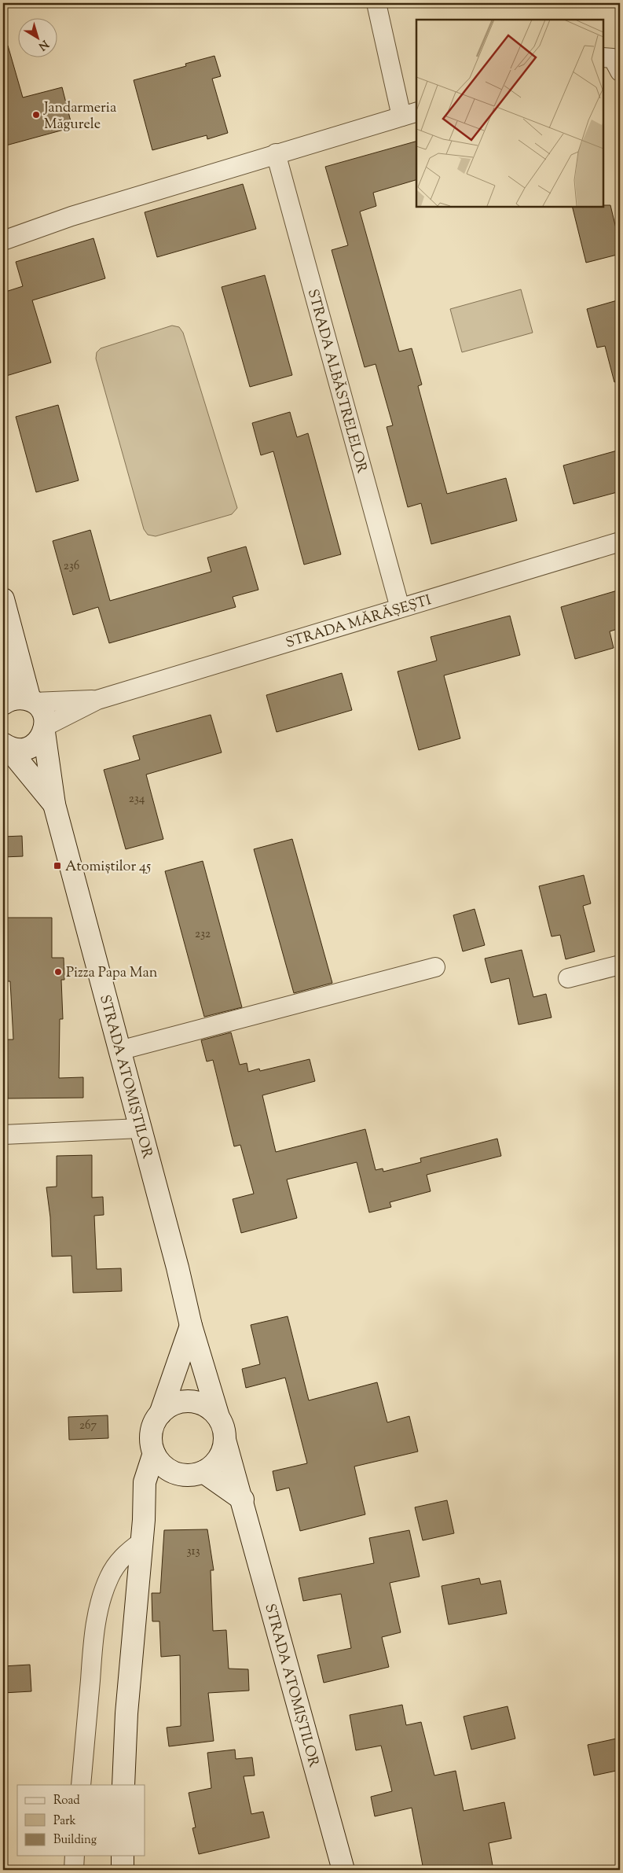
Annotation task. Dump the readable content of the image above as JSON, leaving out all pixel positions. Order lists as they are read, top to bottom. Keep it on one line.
{"streets":{"main road":["STRADA ATOMIȘTILOR"],"street":["STRADA ALBĂSTRELELOR","STRADA MĂRĂȘEȘTI"]},"crossings":[["STRADA ALBĂSTRELELOR","STRADA MĂRĂȘEȘTI"],["STRADA MĂRĂȘEȘTI","STRADA ATOMIȘTILOR"]],"places":{"other":["Jandarmeria Măgurele","Pizza Papa Man"],"transit":["Atomiștilor 45"]},"house_numbers":["236","234","232","267","313"],"legend":["Road","Park","Building"],"north":"bottom right"}
